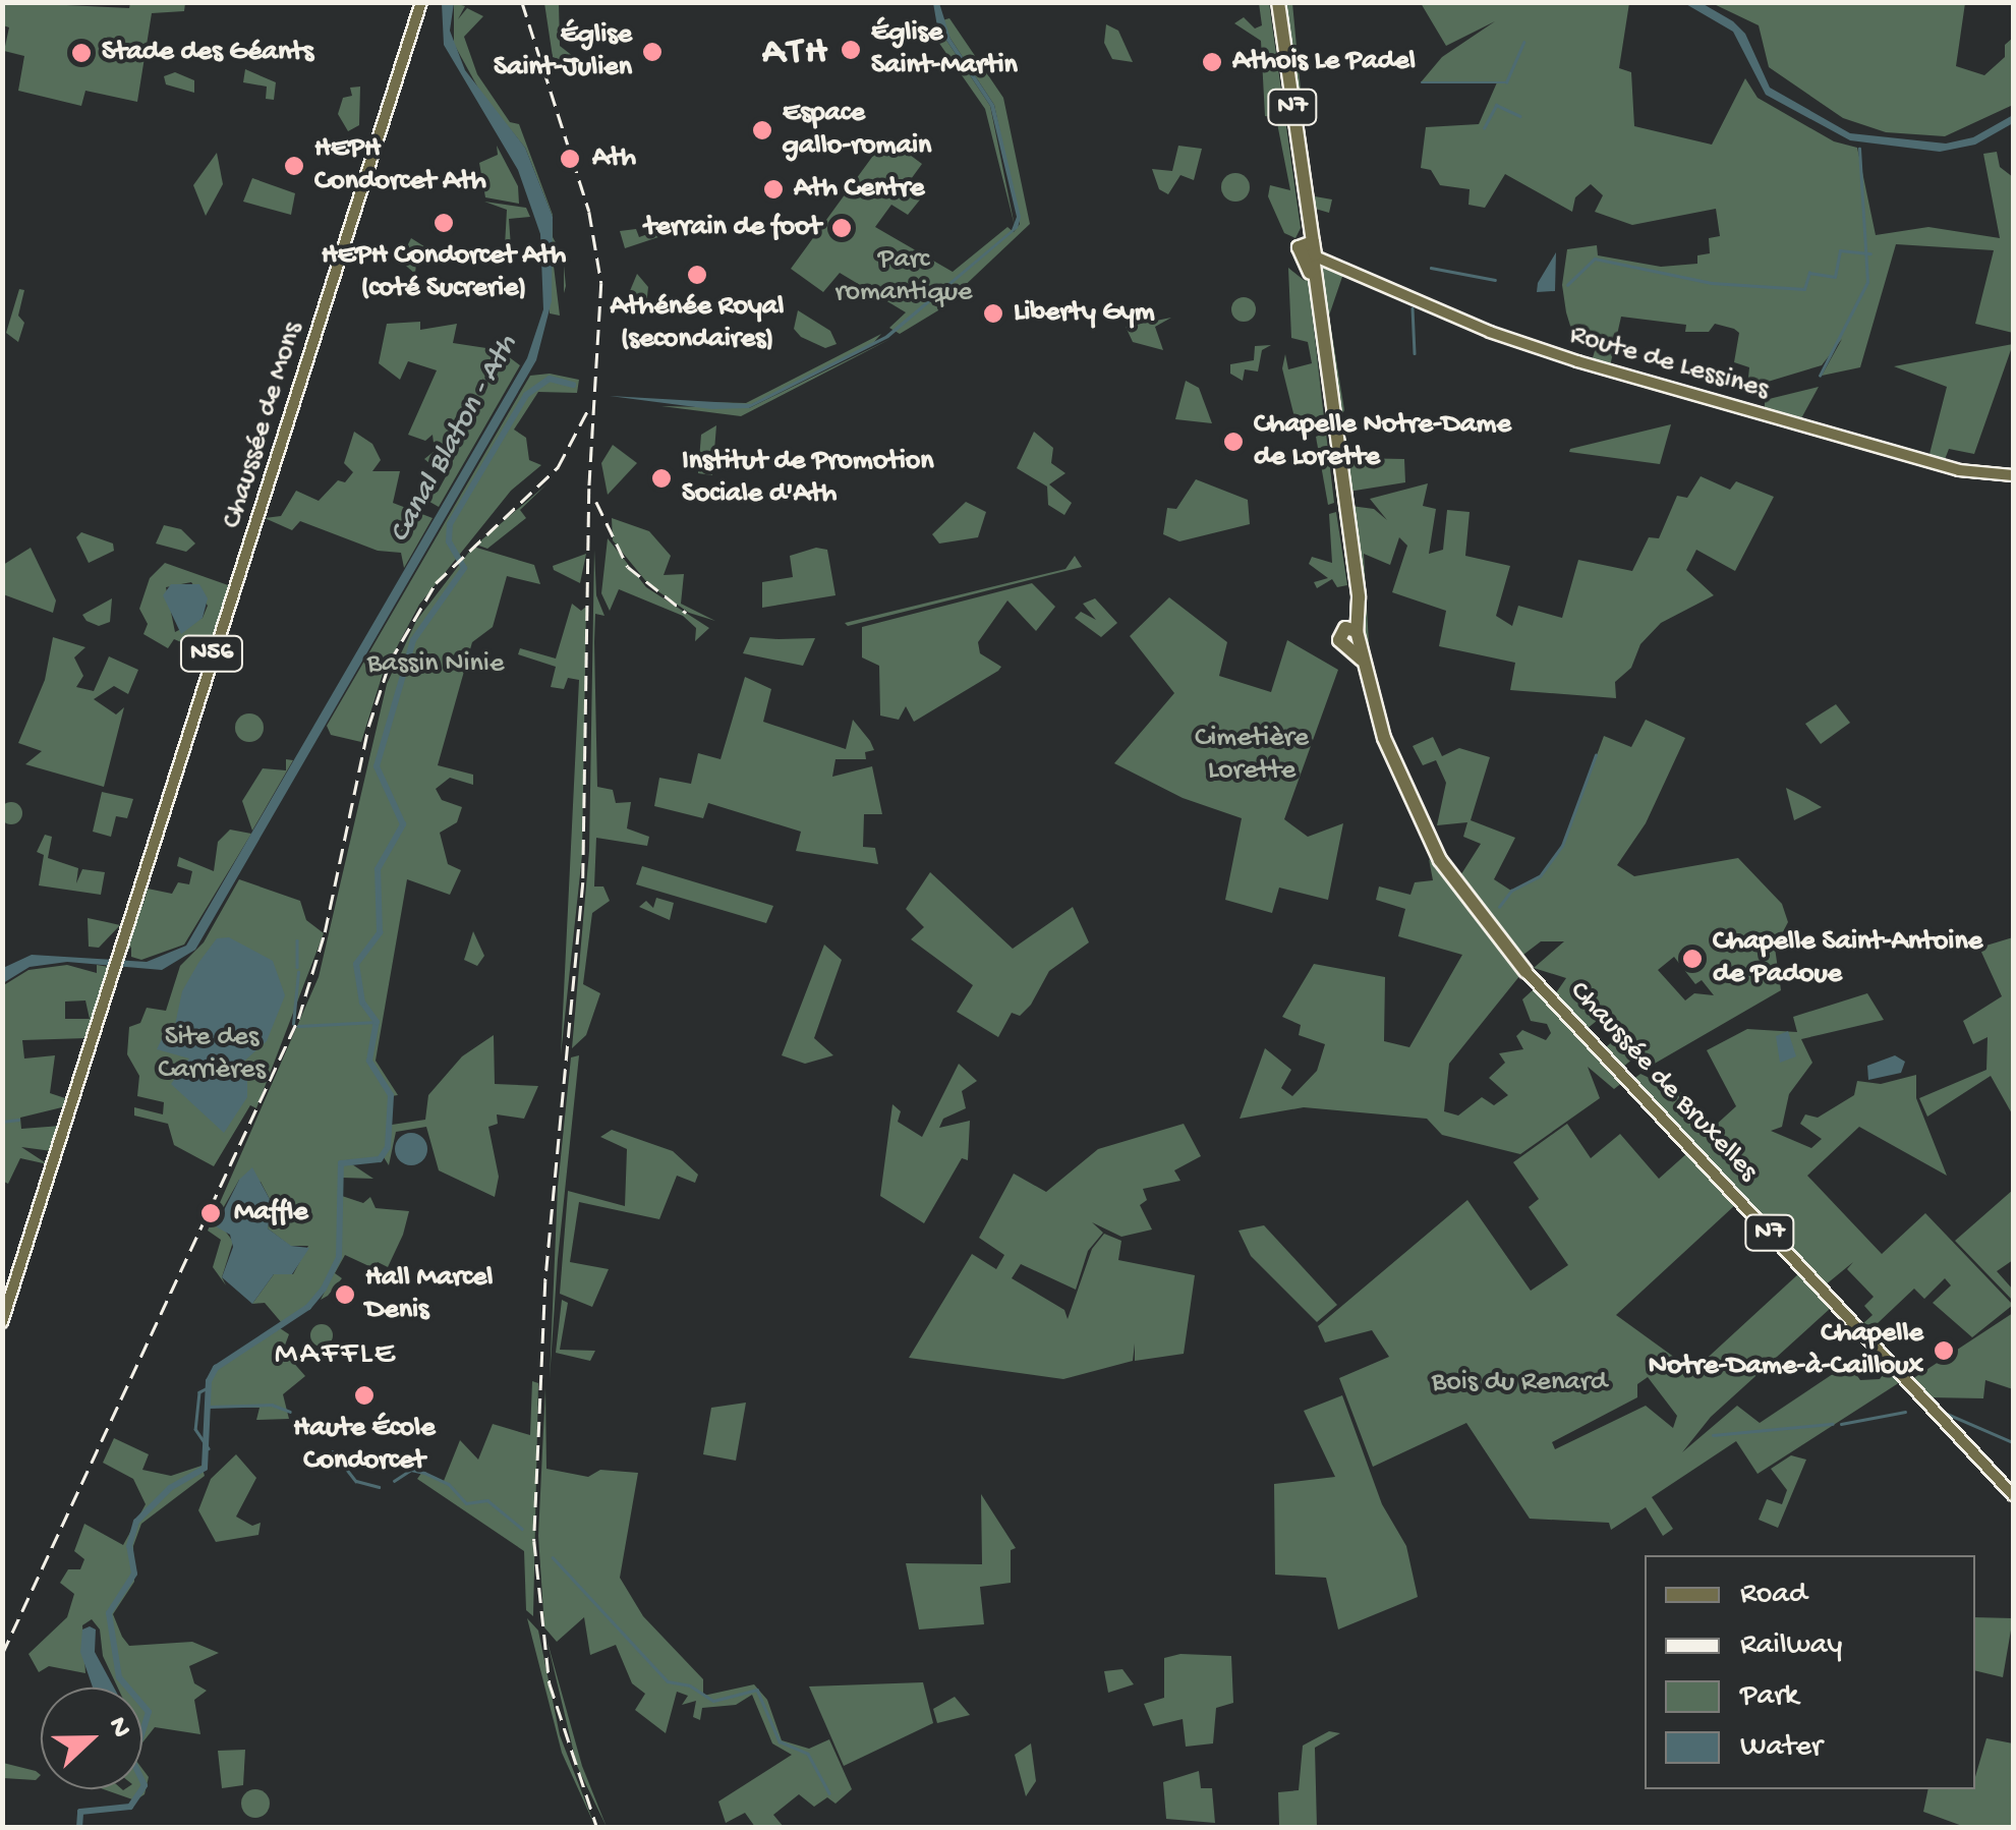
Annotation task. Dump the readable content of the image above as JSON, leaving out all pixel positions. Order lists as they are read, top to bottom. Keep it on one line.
{"streets":{"highway":["N7","Chaussée de Bruxelles"],"main road":["Route de Lessines","Chaussée de Mons","N56"]},"crossings":[["N7","Route de Lessines"],["N7","Chaussée de Bruxelles"],["Route de Lessines","Chaussée de Bruxelles"]],"districts":["ATH","MAFFLE"],"water":["Canal Blaton - Ath"],"parks":["Parc romantique","Bassin Ninie","Cimetière Lorette","Site des Carrières","Bois du Renard"],"places":["Église Saint-Martin","Église Saint-Julien","Stade des Géants","Athois Le Padel","Espace gallo-romain","Ath","HEPH Condorcet Ath","Ath Centre","HEPH Condorcet Ath (coté Sucrerie)","terrain de foot","Athénée Royal (secondaires)","Liberty Gym","Chapelle Notre-Dame de Lorette","Institut de Promotion Sociale d'Ath","Chapelle Saint-Antoine de Padoue","Maffle","Hall Marcel Denis","Chapelle Notre-Dame-à-Cailloux","Haute École Condorcet"],"legend":["Road","Railway","Park","Water"],"north":"right"}
